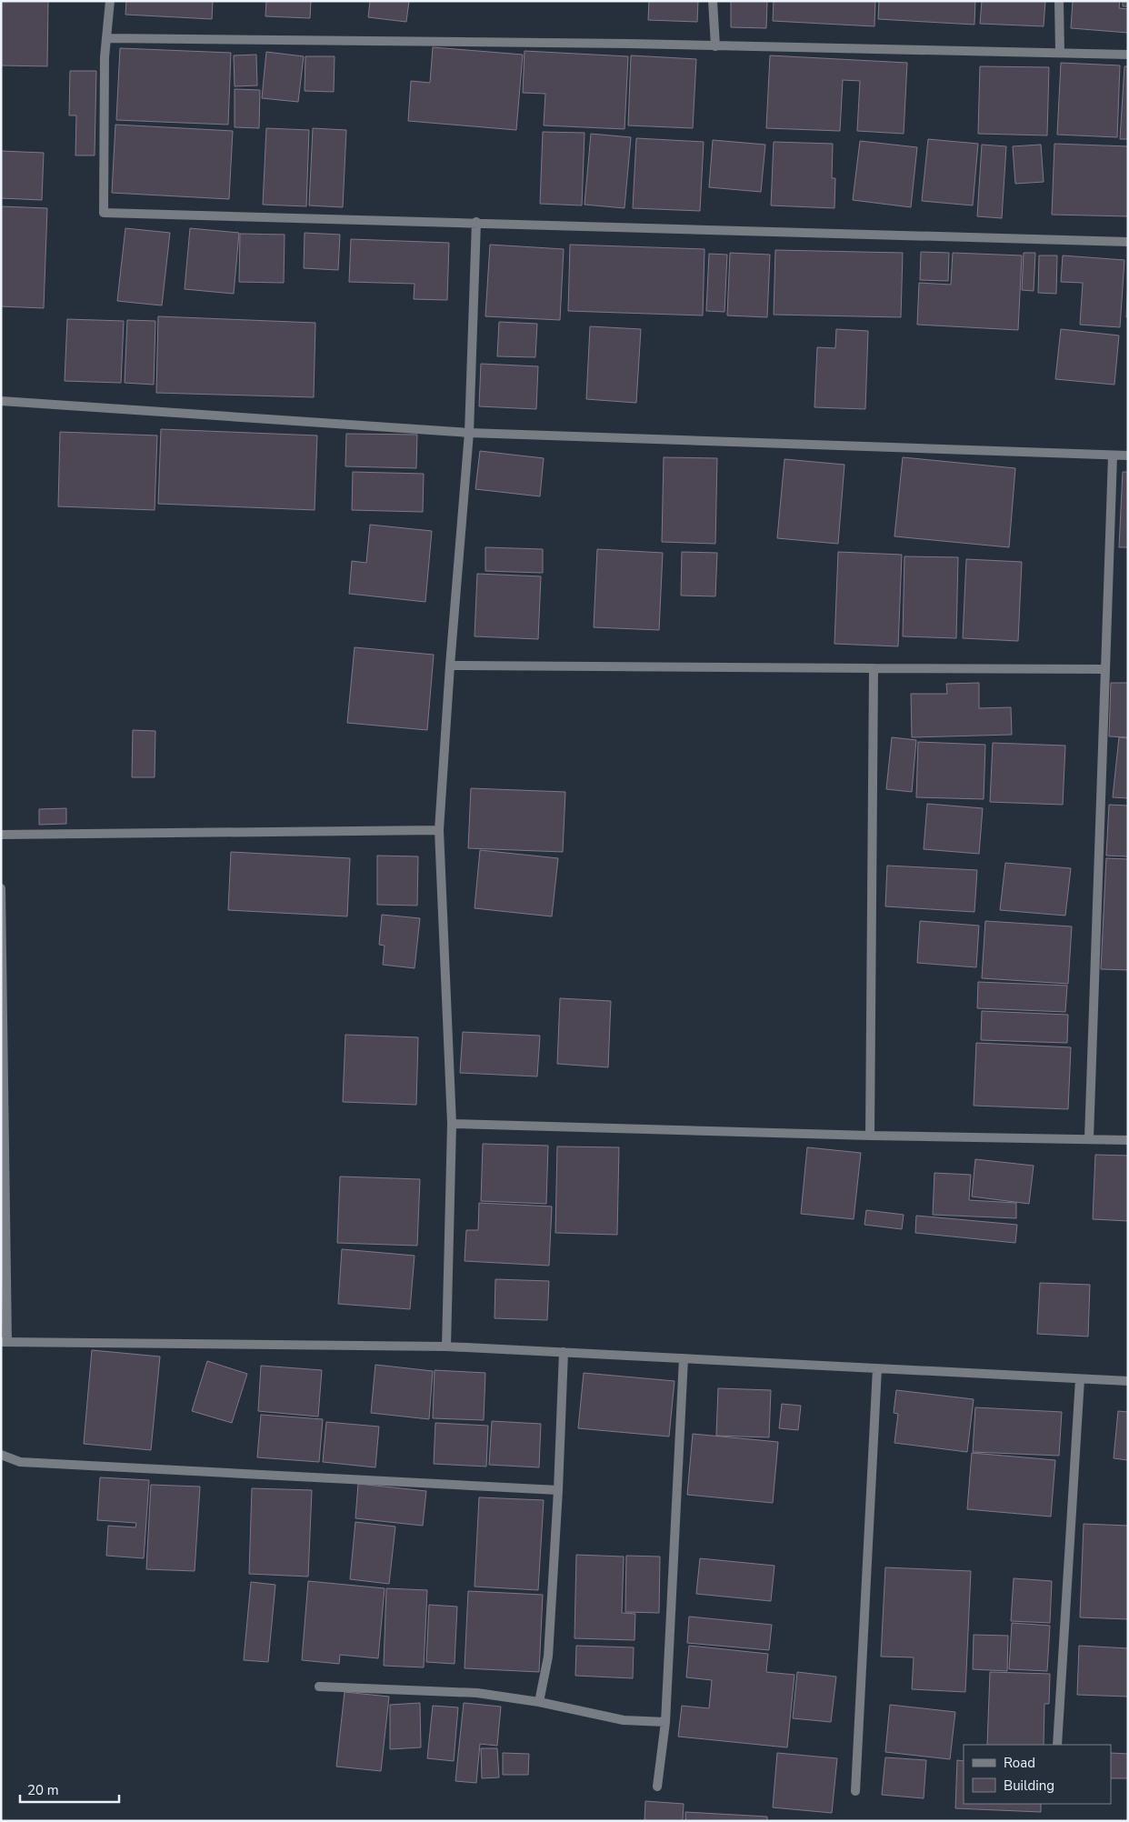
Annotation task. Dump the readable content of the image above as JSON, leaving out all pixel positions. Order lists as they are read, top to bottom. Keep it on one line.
{"legend":["Road","Building"],"scale_bar":"20 m"}
